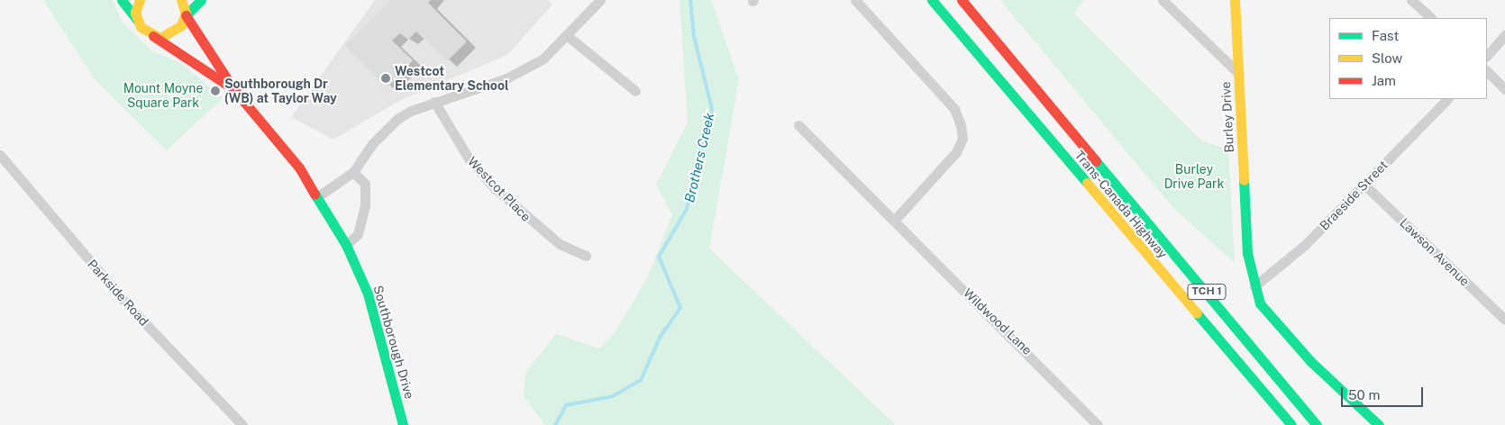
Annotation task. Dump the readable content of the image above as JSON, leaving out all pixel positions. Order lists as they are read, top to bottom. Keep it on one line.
{"streets":{"main road":["Burley Drive","Trans-Canada Highway","TCH 1","Southborough Drive"],"street":["Westcot Place","Braeside Street","Lawson Avenue","Parkside Road","Wildwood Lane"]},"crossings":[["Burley Drive","Braeside Street"],["Braeside Street","Lawson Avenue"]],"water":["Brothers Creek"],"parks":["Mount Moyne Square Park","Burley Drive Park"],"places":["Westcot Elementary School","Southborough Dr (WB) at Taylor Way"],"legend":["Fast","Slow","Jam"],"scale_bar":"50 m"}
